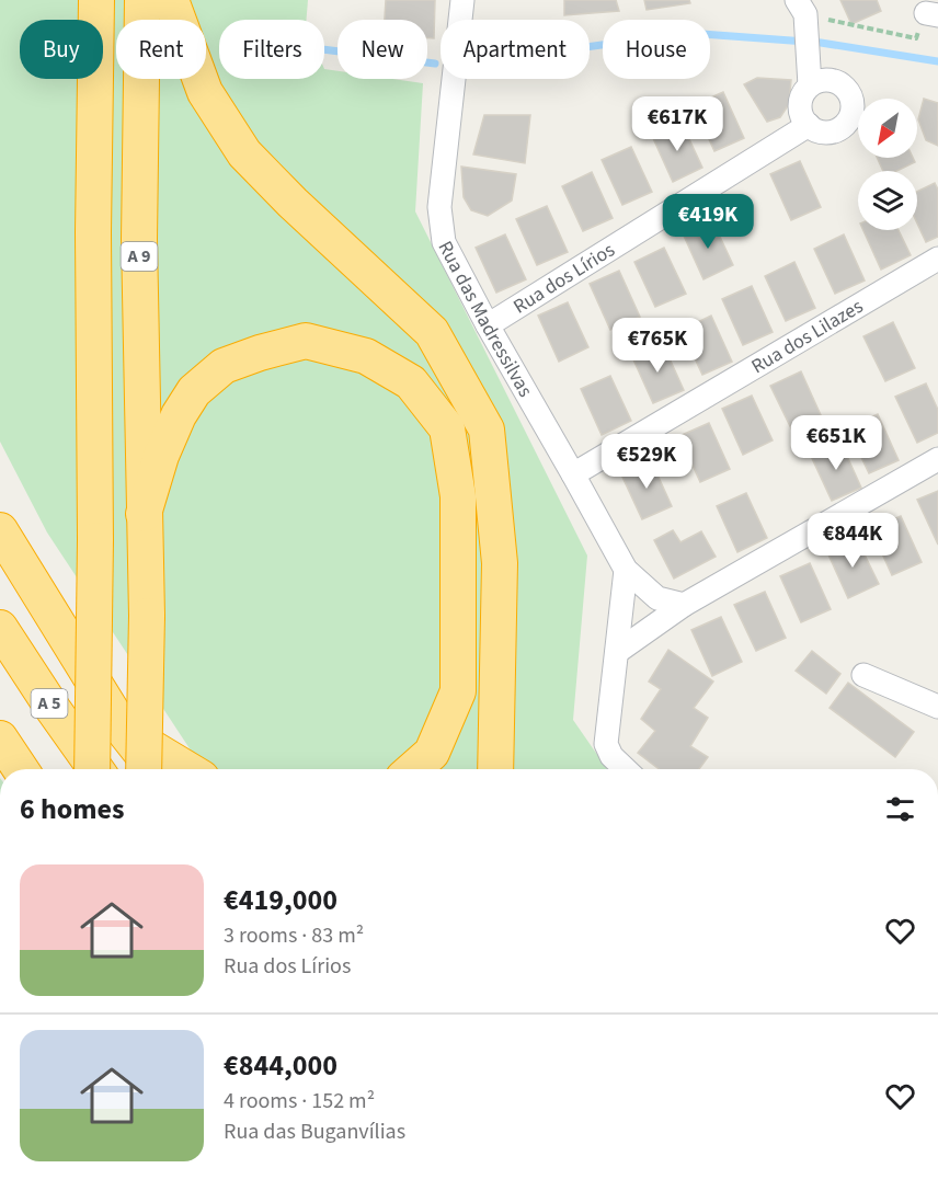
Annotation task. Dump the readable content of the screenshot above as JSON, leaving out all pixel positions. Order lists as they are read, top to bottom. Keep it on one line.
{"streets":{"highway":["A 9","A 5"],"street":["Rua dos Lírios","Rua das Madressilvas","Rua dos Lilazes"]},"crossings":[["Rua dos Lírios","Rua das Madressilvas"],["Rua das Madressilvas","Rua dos Lilazes"]],"north":"bottom left","page":{"chip":["Buy","Rent","Filters","New","Apartment","House"],"price":["€617K","€419K","€765K","€651K","€529K","€844K"],"heading":"6 homes","list":[{"name":"€419,000","note":"3 rooms · 83 m² · Rua dos Lírios"},{"name":"€844,000","note":"4 rooms · 152 m² · Rua das Buganvílias"}]}}
